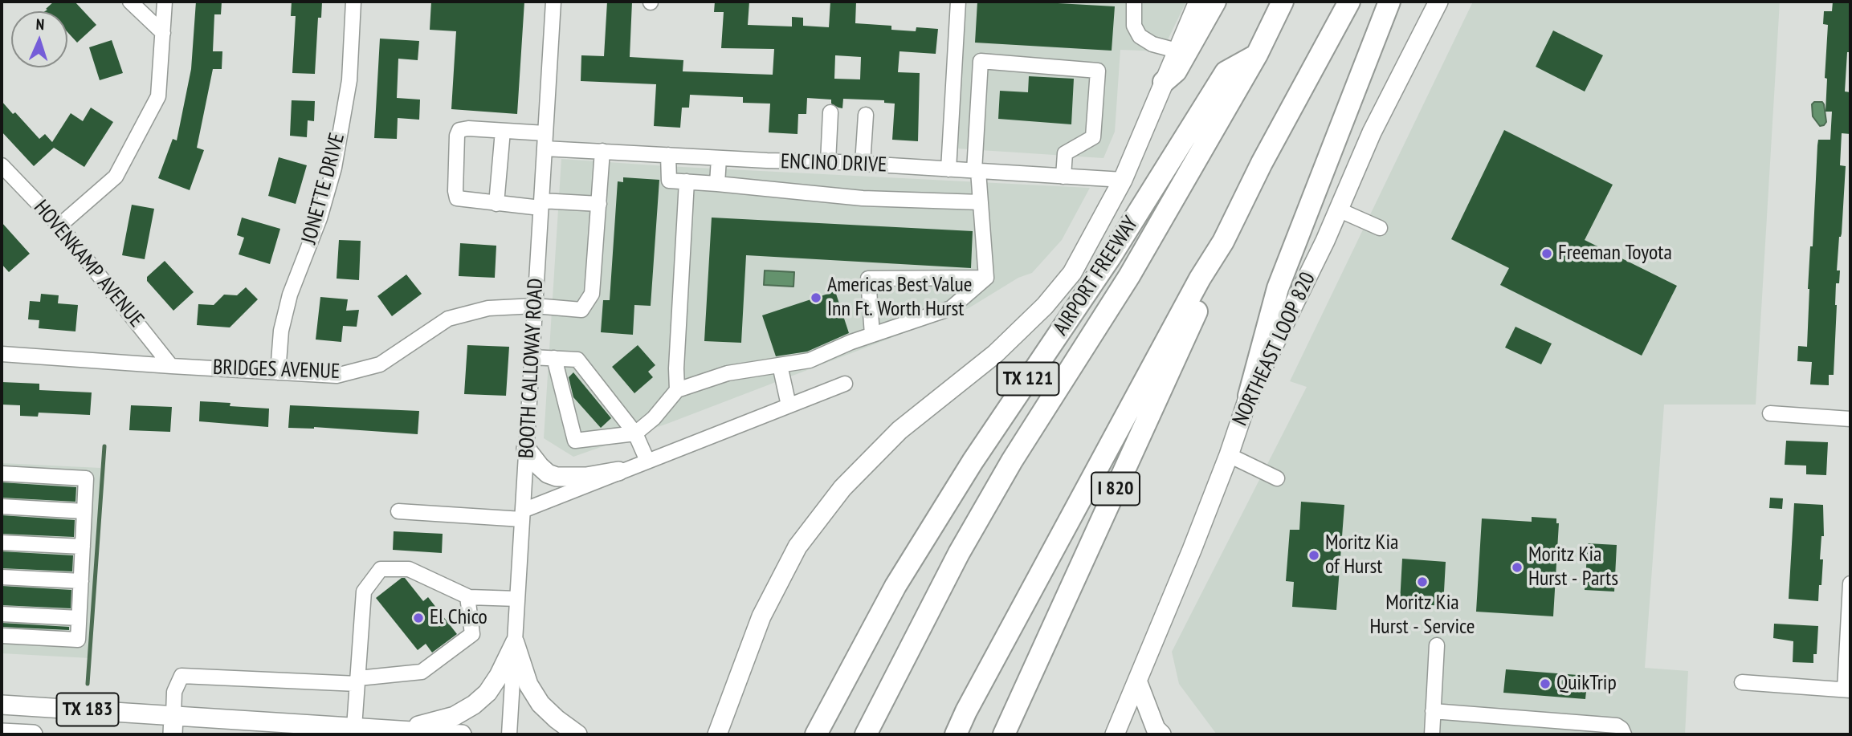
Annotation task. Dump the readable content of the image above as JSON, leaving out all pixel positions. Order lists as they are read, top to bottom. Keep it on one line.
{"streets":{"highway":["AIRPORT FREEWAY","TX 121","I 820"],"main road":["NORTHEAST LOOP 820","TX 183"],"street":["ENCINO DRIVE","JONETTE DRIVE","HOVENKAMP AVENUE","BOOTH CALLOWAY ROAD","BRIDGES AVENUE"]},"crossings":[["ENCINO DRIVE","BOOTH CALLOWAY ROAD"],["JONETTE DRIVE","BRIDGES AVENUE"],["HOVENKAMP AVENUE","BRIDGES AVENUE"],["BOOTH CALLOWAY ROAD","BRIDGES AVENUE"]],"places":["Freeman Toyota","Americas Best Value Inn Ft. Worth Hurst","Moritz Kia of Hurst","Moritz Kia Hurst - Parts","Moritz Kia Hurst - Service","El Chico","QuikTrip"],"north":"top"}
